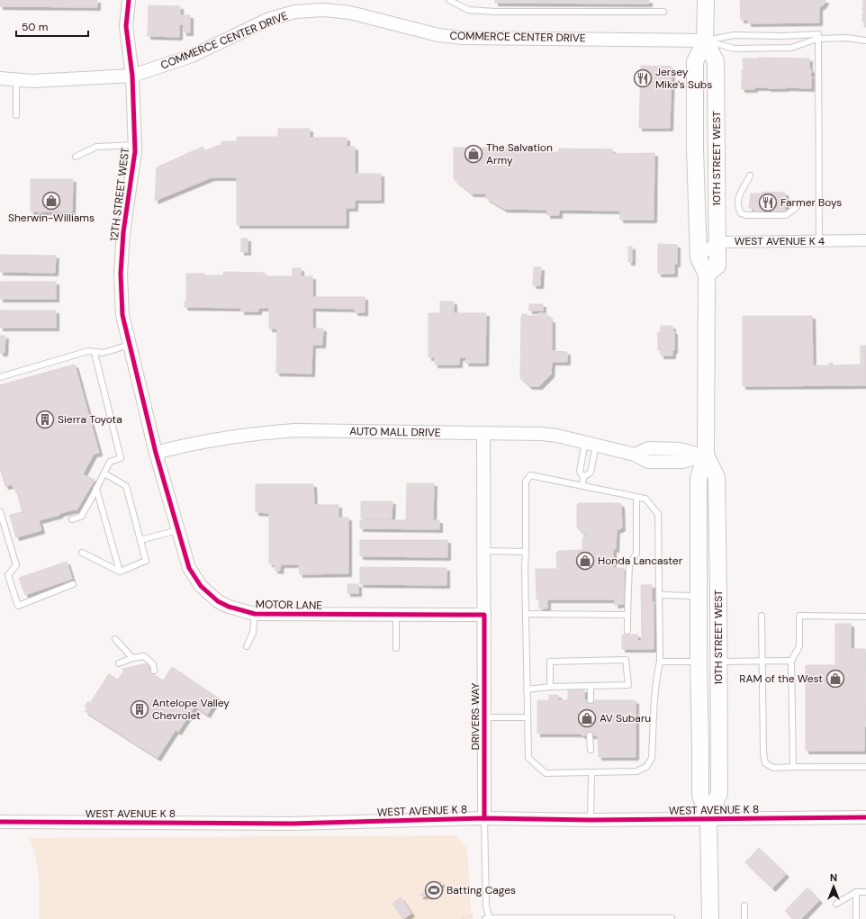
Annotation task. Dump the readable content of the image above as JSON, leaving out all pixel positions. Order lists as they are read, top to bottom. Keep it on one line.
{"streets":{"main road":["10TH STREET WEST"],"street":["COMMERCE CENTER DRIVE","12TH STREET WEST","WEST AVENUE K 4","AUTO MALL DRIVE","MOTOR LANE","DRIVERS WAY","WEST AVENUE K 8"]},"crossings":[["COMMERCE CENTER DRIVE","10TH STREET WEST"],["COMMERCE CENTER DRIVE","12TH STREET WEST"],["10TH STREET WEST","WEST AVENUE K 4"],["10TH STREET WEST","AUTO MALL DRIVE"],["10TH STREET WEST","WEST AVENUE K 8"],["12TH STREET WEST","AUTO MALL DRIVE"],["12TH STREET WEST","MOTOR LANE"],["AUTO MALL DRIVE","MOTOR LANE"],["AUTO MALL DRIVE","DRIVERS WAY"],["MOTOR LANE","DRIVERS WAY"],["DRIVERS WAY","WEST AVENUE K 8"]],"places":{"restaurant":["Jersey Mike's Subs","Farmer Boys"],"shop":["The Salvation Army","Sherwin-Williams","Honda Lancaster","RAM of the West","AV Subaru"],"building":["Sierra Toyota","Antelope Valley Chevrolet"],"sports":["Batting Cages"]},"scale_bar":"50 m","north":"top"}
